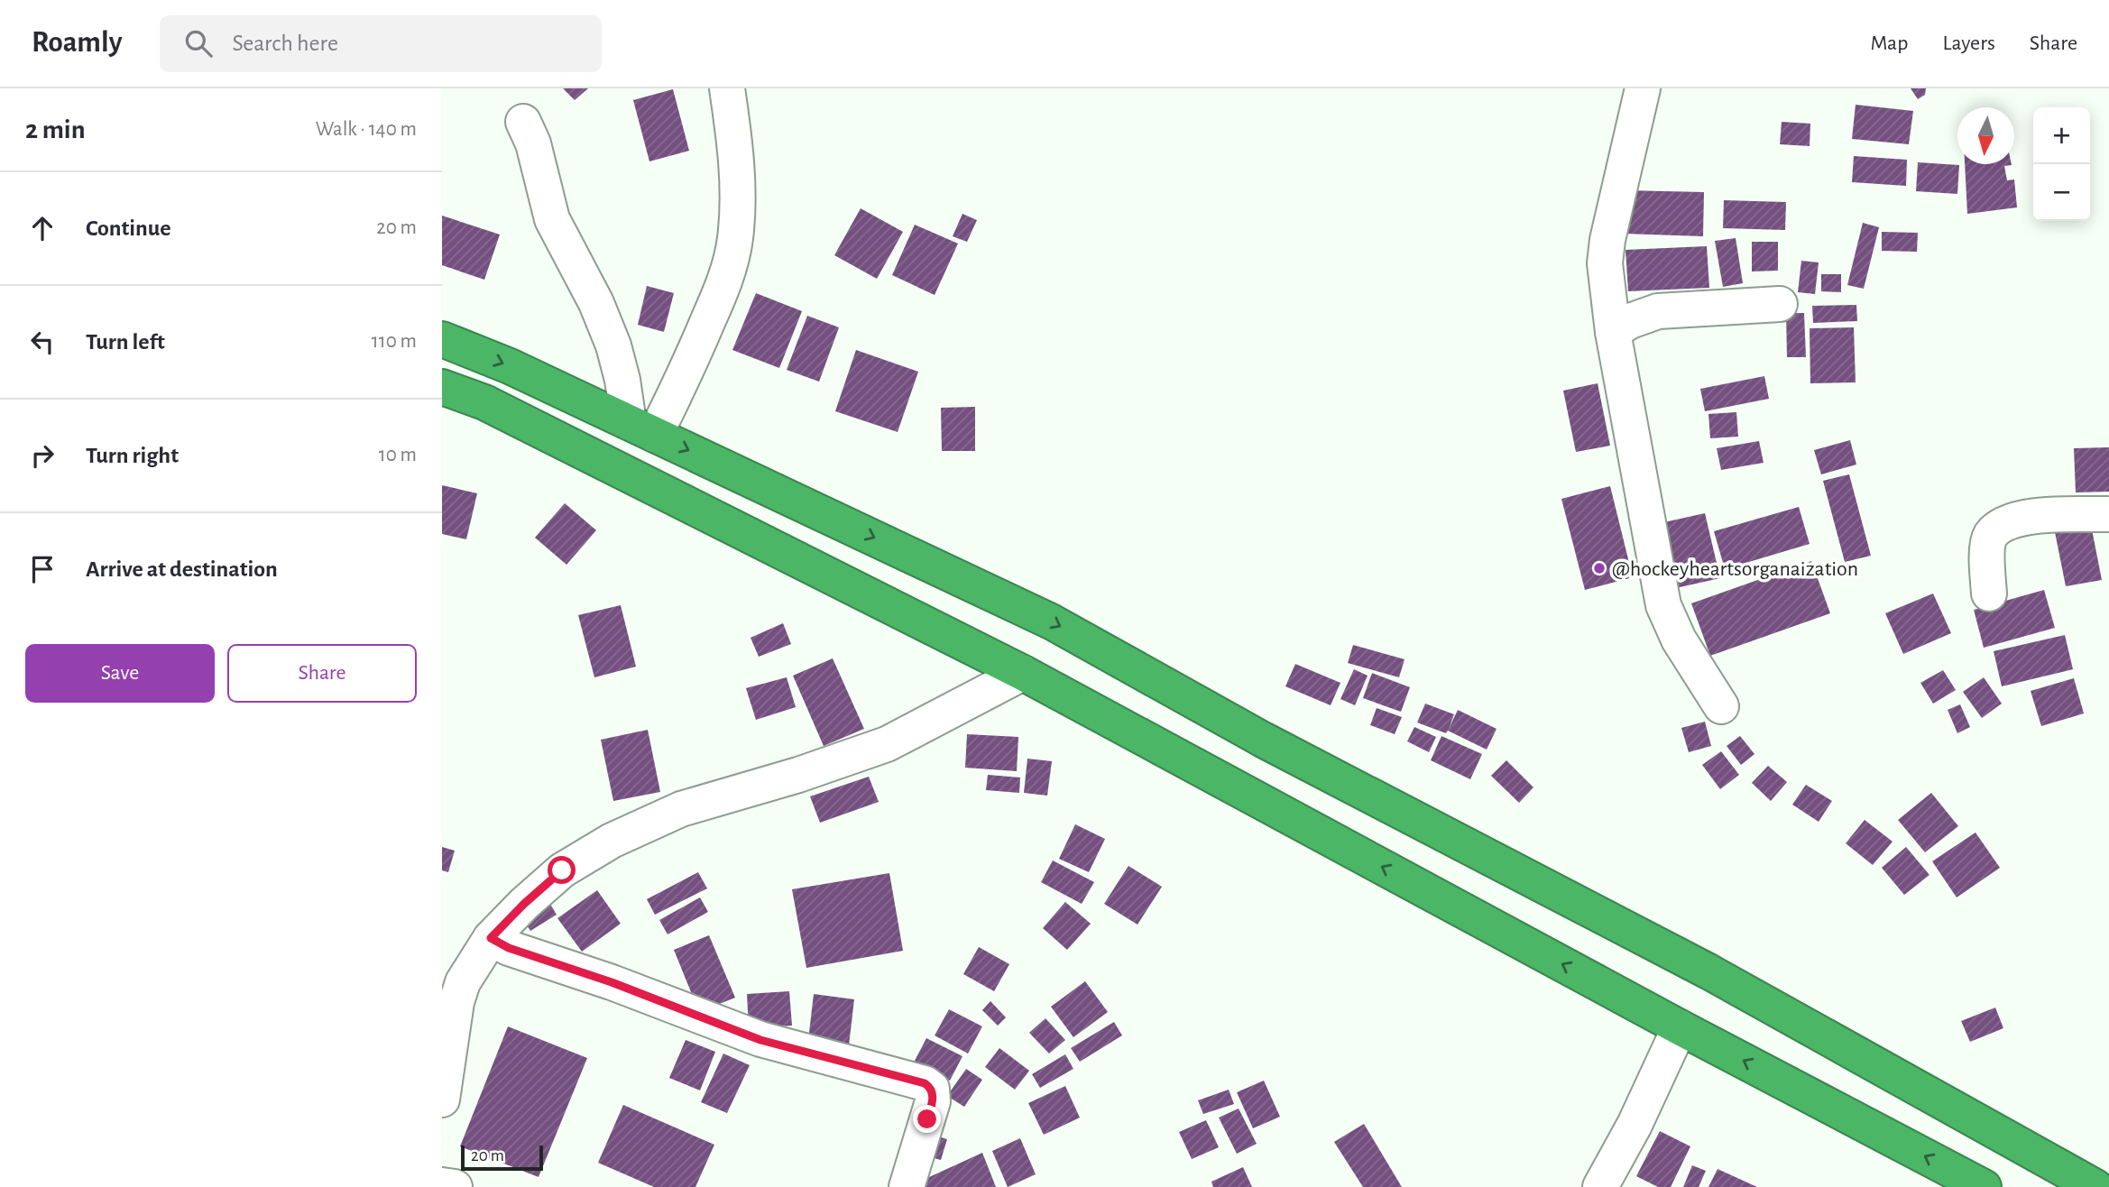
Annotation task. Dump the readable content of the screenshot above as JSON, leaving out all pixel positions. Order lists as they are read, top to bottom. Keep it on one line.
{"places":["@hockeyheartsorganaization"],"scale_bar":"20 m","north":"bottom","page":{"header":"Roamly","search":"Search here","nav":["Map","Layers","Share"],"heading":["2 min","Walk · 140 m"],"map_buttons":["+","−"],"list":[["Continue","20 m"],["Turn left","110 m"],["Turn right","10 m"],"Arrive at destination"],"buttons":["Save","Share"],"scale":"20 m"}}
